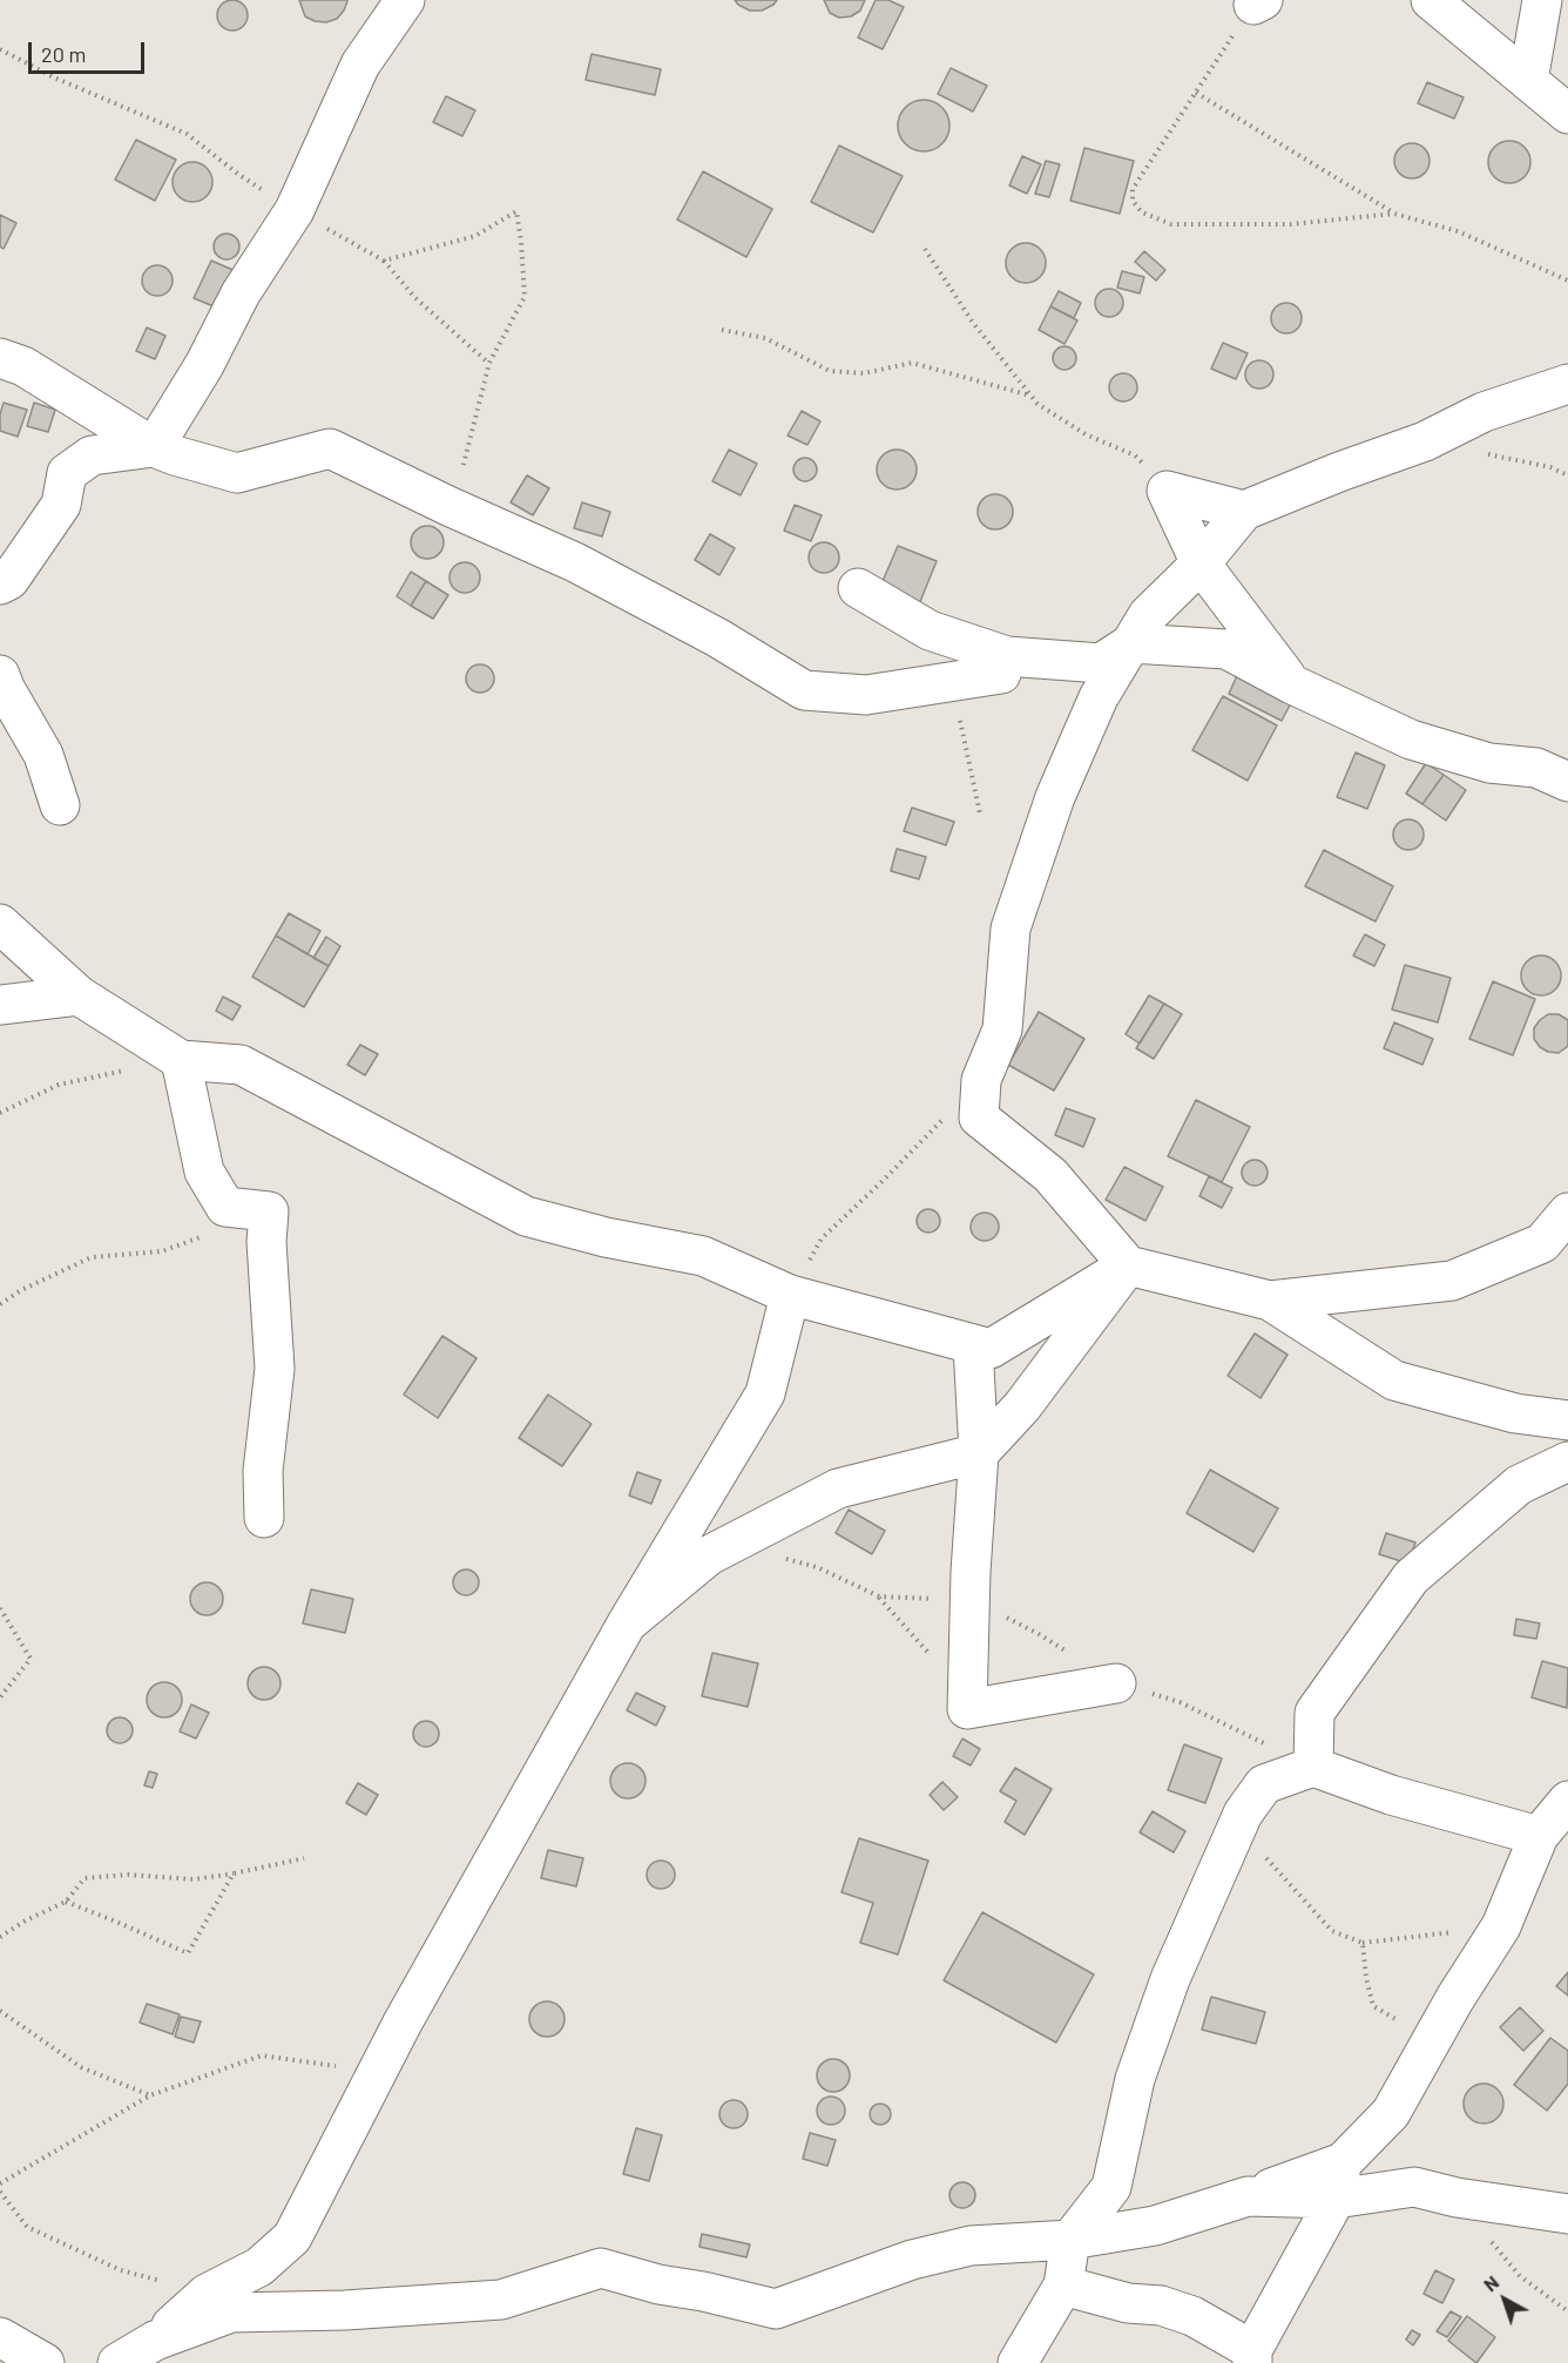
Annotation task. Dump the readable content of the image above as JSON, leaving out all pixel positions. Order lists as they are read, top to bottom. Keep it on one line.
{"scale_bar":"20 m","north":"top left"}
